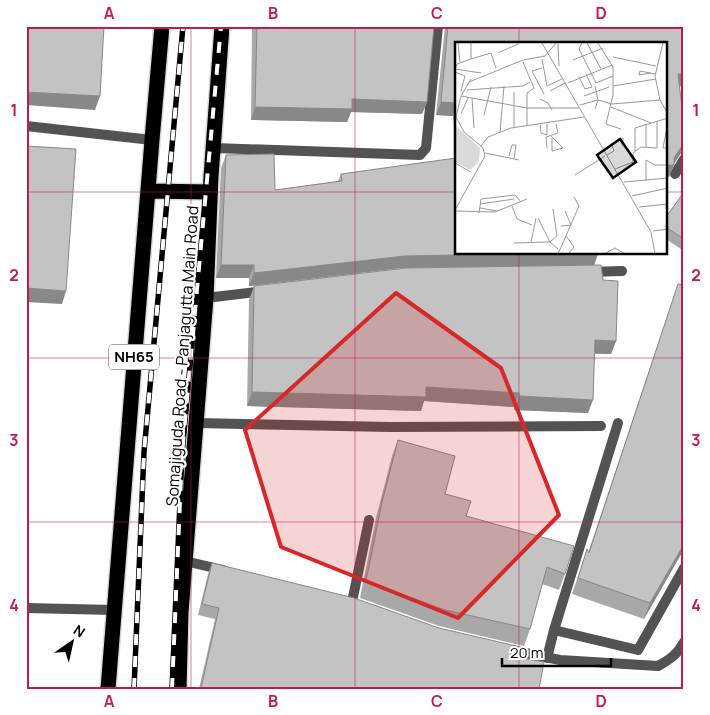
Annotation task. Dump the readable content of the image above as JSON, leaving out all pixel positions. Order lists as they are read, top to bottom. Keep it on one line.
{"streets":{"highway":["Somajiguda Road - Panjagutta Main Road","NH65"]},"scale_bar":"20 m","north":"top right","grid":{"columns":["A","B","C","D"],"rows":["1","2","3","4"]}}
